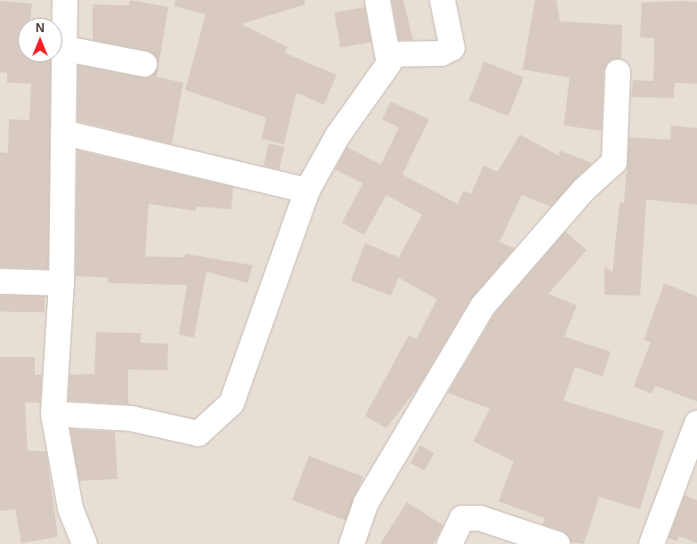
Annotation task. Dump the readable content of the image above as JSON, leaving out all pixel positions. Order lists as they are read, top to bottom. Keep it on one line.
{"north":"top"}
